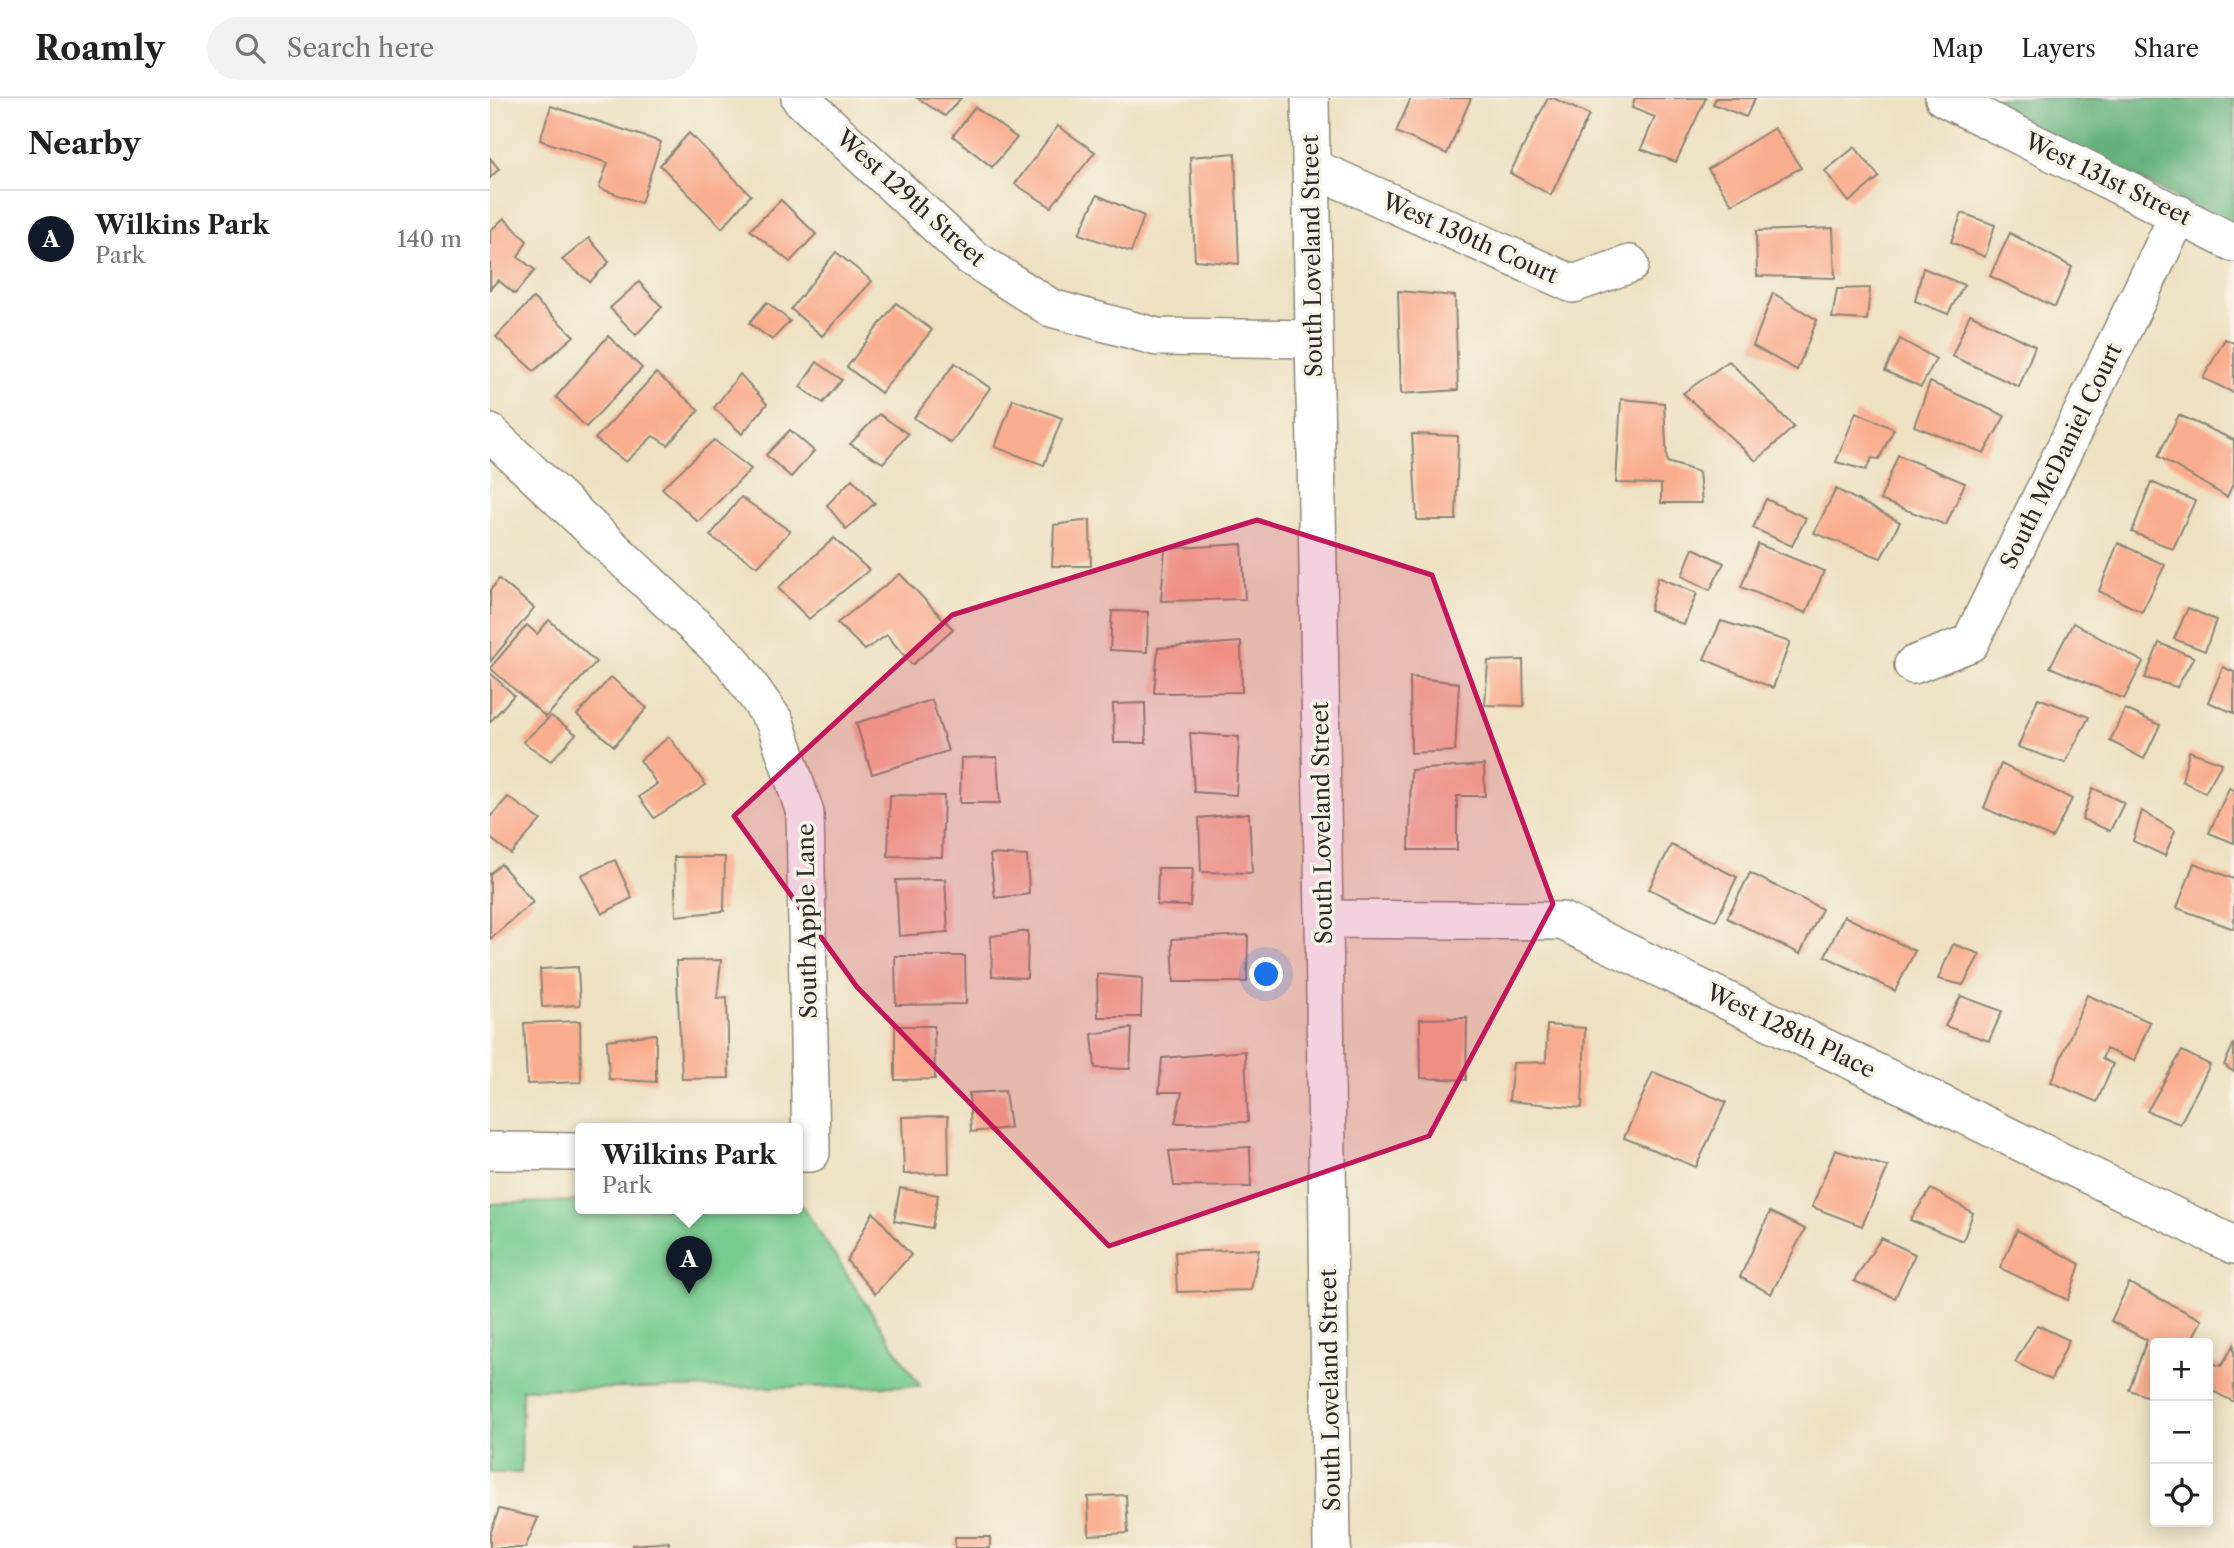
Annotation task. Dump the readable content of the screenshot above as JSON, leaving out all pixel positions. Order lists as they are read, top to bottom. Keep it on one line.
{"streets":{"street":["West 131st Street","West 129th Street","West 130th Court","South Loveland Street","South McDaniel Court","South Apple Lane","West 128th Place"]},"crossings":[["West 131st Street","South McDaniel Court"],["West 129th Street","South Loveland Street"],["West 130th Court","South Loveland Street"],["South Loveland Street","West 128th Place"]],"page":{"header":"Roamly","search":"Search here","nav":["Map","Layers","Share"],"heading":"Nearby","list":[{"mark":"A","name":"Wilkins Park","note":"Park","value":"140 m"}],"popup":["Wilkins Park","Park"],"pins":"A","map_buttons":["+","−"]}}
